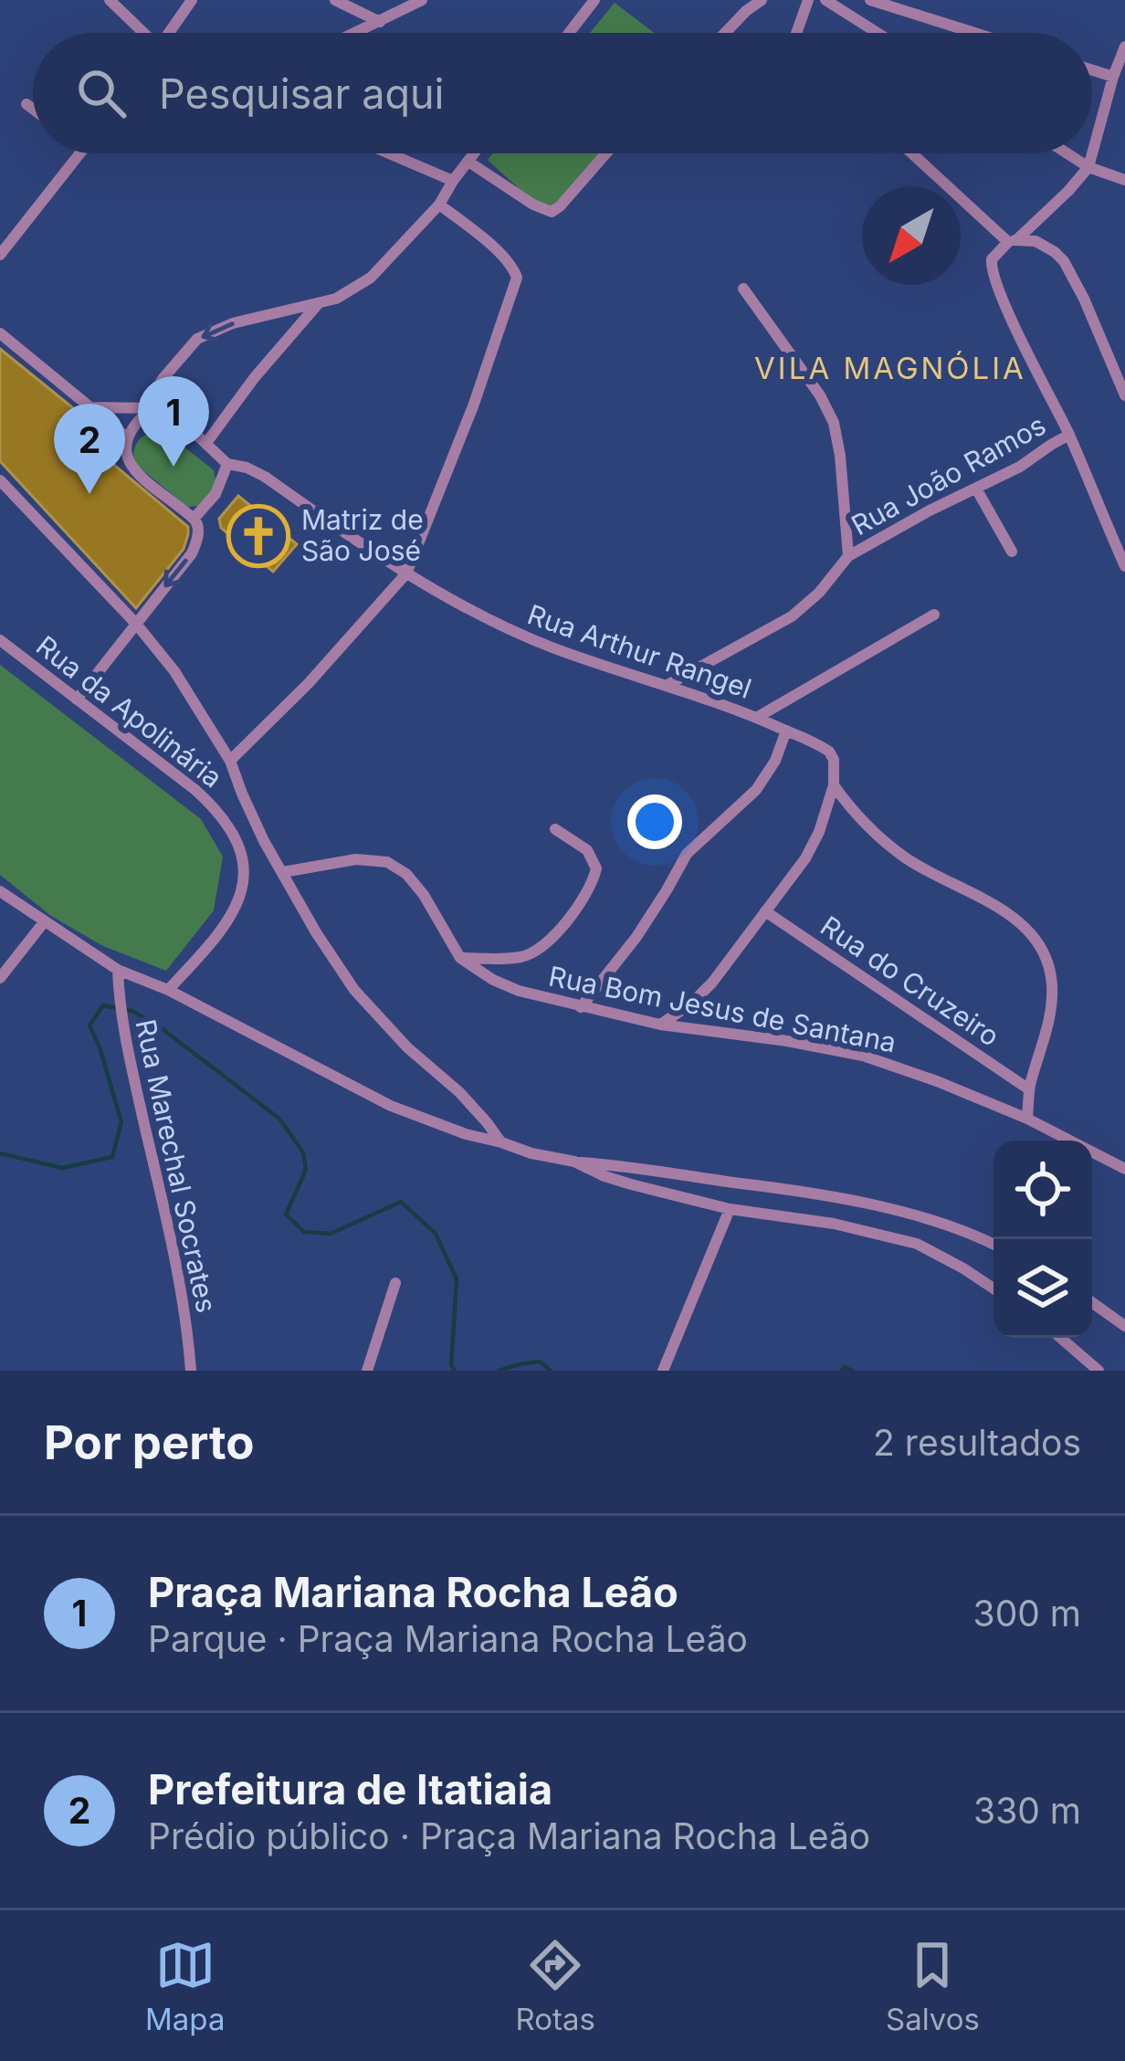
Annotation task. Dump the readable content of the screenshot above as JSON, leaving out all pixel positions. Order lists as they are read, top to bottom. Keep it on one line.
{"streets":{"street":["Rua João Ramos","Rua Arthur Rangel","Rua da Apolinária","Rua do Cruzeiro","Rua Bom Jesus de Santana","Rua Marechal Socrates"]},"crossings":[["Rua João Ramos","Rua Arthur Rangel"]],"districts":["VILA MAGNÓLIA"],"places":{"church":["Matriz de São José"]},"north":"bottom left","page":{"search":"Pesquisar aqui","pins":["1","2"],"heading":["Por perto","2 resultados"],"list":[{"mark":"1","name":"Praça Mariana Rocha Leão","note":"Parque · Praça Mariana Rocha Leão","value":"300 m"},{"mark":"2","name":"Prefeitura de Itatiaia","note":"Prédio público · Praça Mariana Rocha Leão","value":"330 m"}],"nav":["Mapa","Rotas","Salvos"]}}
